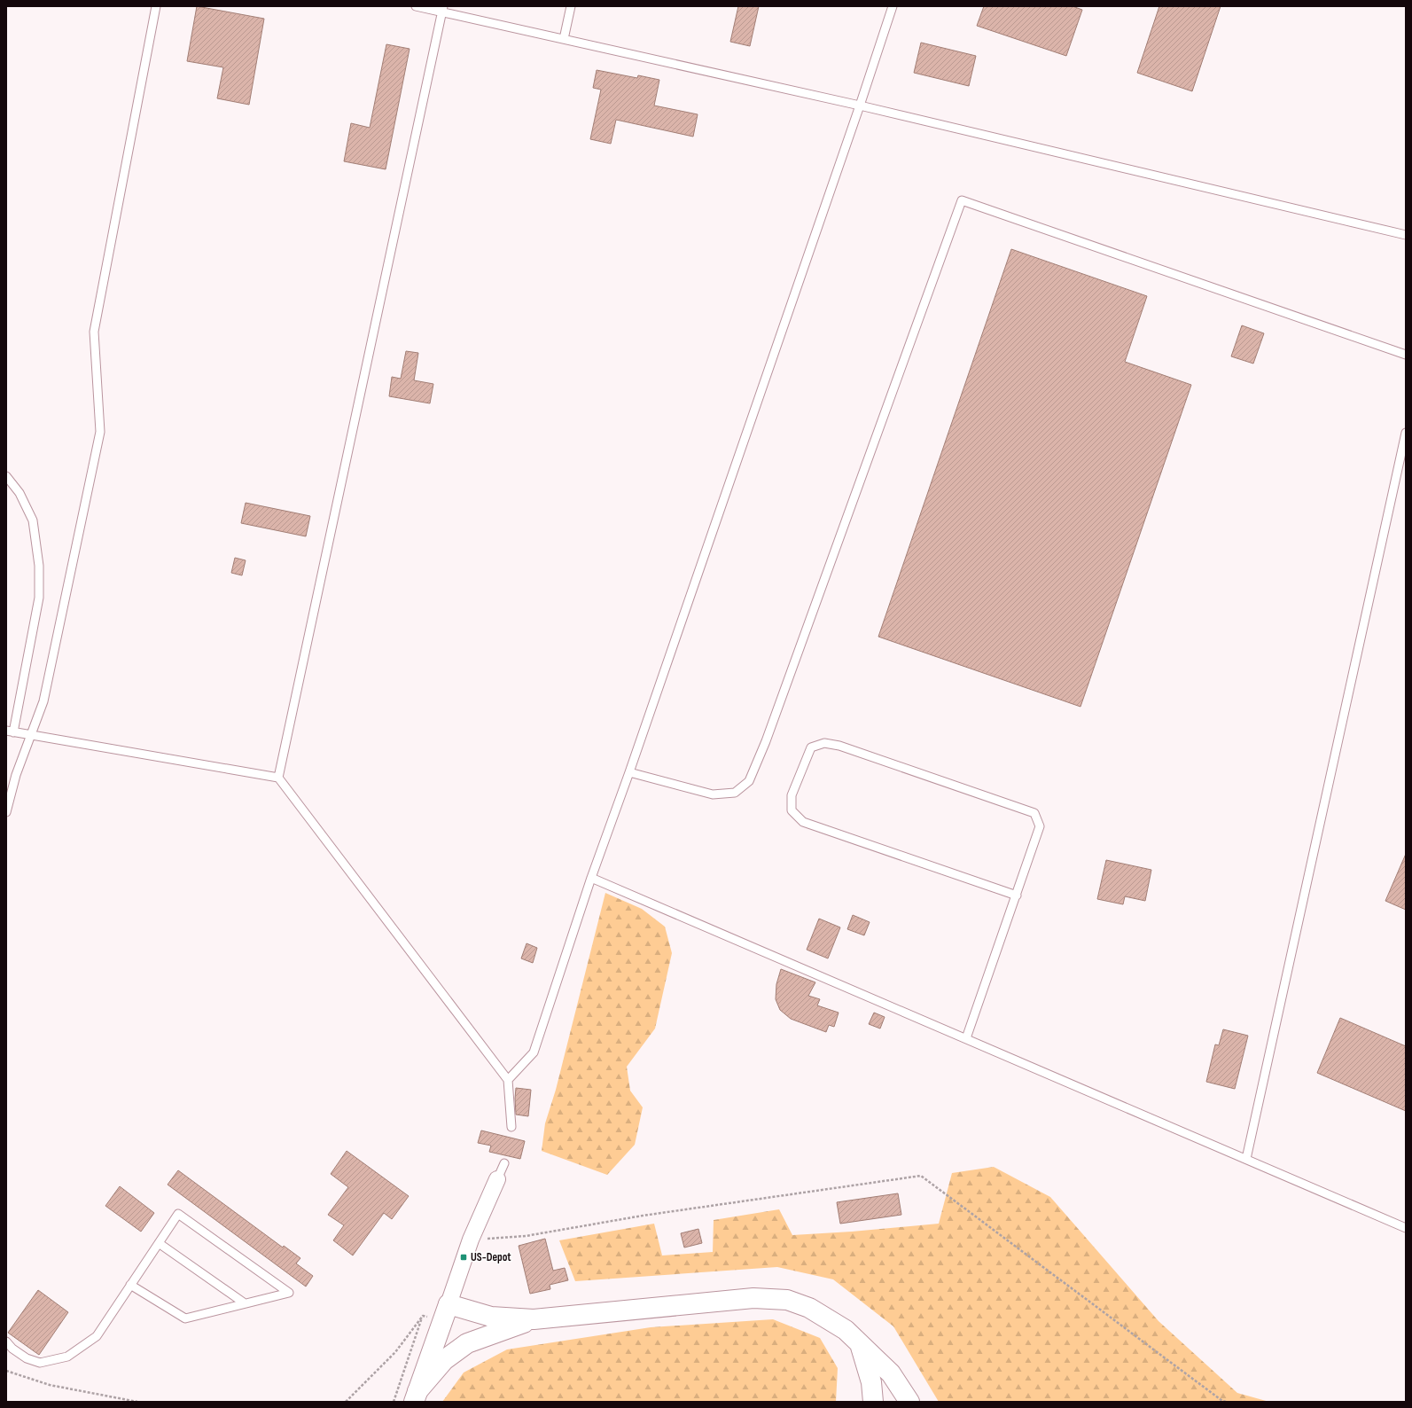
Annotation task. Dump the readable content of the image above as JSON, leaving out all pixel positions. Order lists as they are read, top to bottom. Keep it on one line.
{"places":{"transit":["US-Depot"]}}
